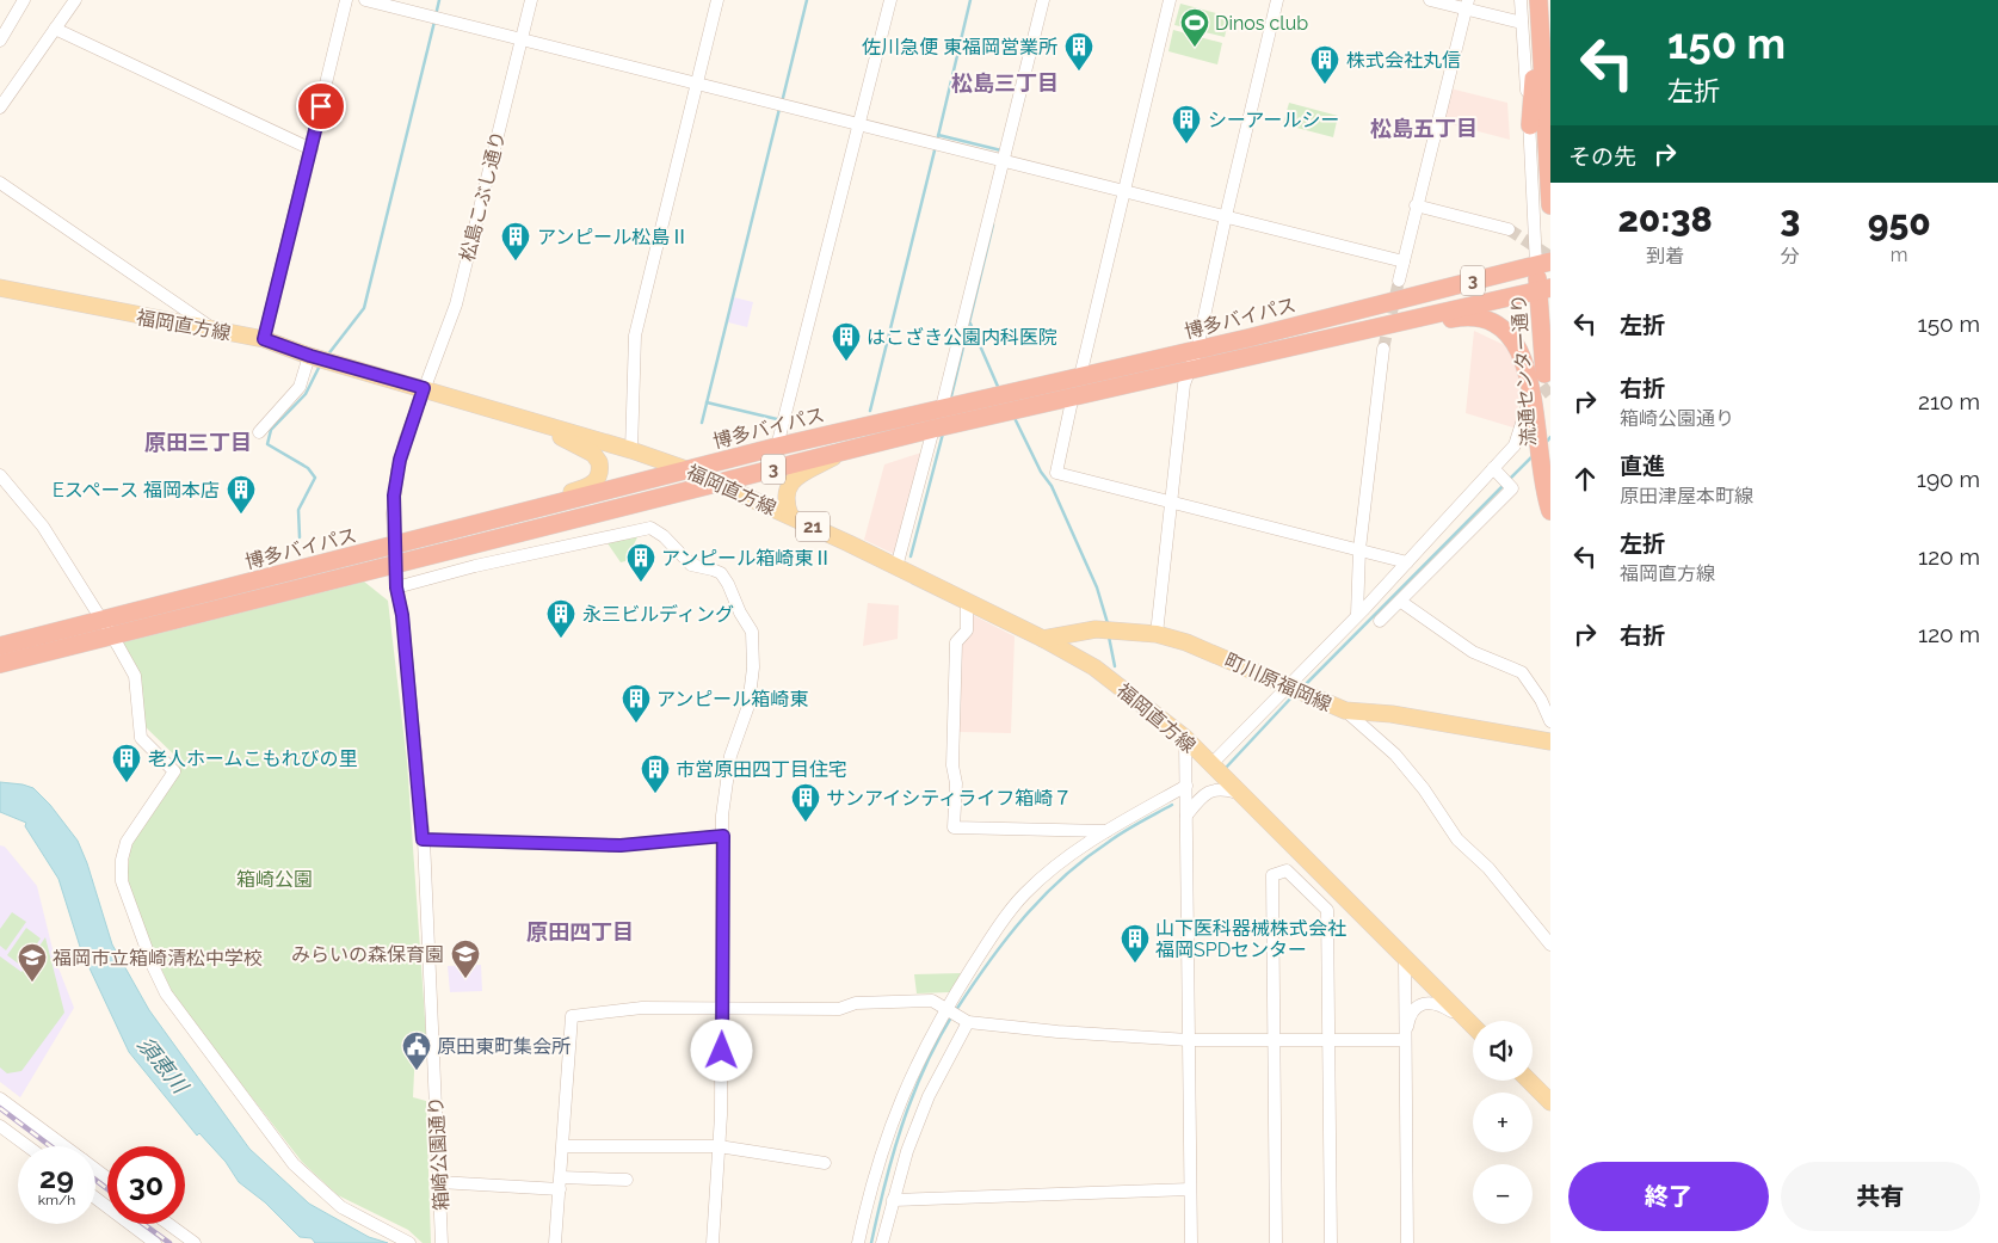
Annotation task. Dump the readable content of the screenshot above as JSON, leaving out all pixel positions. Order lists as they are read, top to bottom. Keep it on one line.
{"streets":{"highway":["3","博多バイパス","流通センター通り"],"main road":["福岡直方線","21","町川原福岡線"],"street":["松島こぶし通り","箱崎公園通り"]},"crossings":[["松島こぶし通り","博多バイパス"],["松島こぶし通り","福岡直方線"],["松島こぶし通り","箱崎公園通り"],["博多バイパス","福岡直方線"],["博多バイパス","流通センター通り"],["博多バイパス","箱崎公園通り"],["福岡直方線","町川原福岡線"]],"districts":["松島三丁目","松島五丁目","原田三丁目","原田四丁目"],"water":["須恵川"],"parks":["箱崎公園"],"places":{"sports":["Dinos club"],"building":["佐川急便 東福岡営業所","株式会社丸信","シーアールシー","アンピール松島Ⅱ","はこざき公園内科医院","Eスペース 福岡本店","アンピール箱崎東Ⅱ","永三ビルディング","アンピール箱崎東","老人ホームこもれびの里","市営原田四丁目住宅","サンアイシティライフ箱崎７","山下医科器械株式会社 福岡SPDセンター"],"school or university":["みらいの森保育園","福岡市立箱崎清松中学校"],"public building":["原田東町集会所"]},"page":{"turn":["150 m","左折"],"then":"その先","eta":["20:38","到着","3","分","950","m"],"list":[{"name":"左折","value":"150 m"},{"name":"右折","note":"箱崎公園通り","value":"210 m"},{"name":"直進","note":"原田津屋本町線","value":"190 m"},{"name":"左折","note":"福岡直方線","value":"120 m"},{"name":"右折","value":"120 m"}],"map_buttons":["+","−"],"speed":"29 km/h","limit":"30","buttons":["終了","共有"]}}
